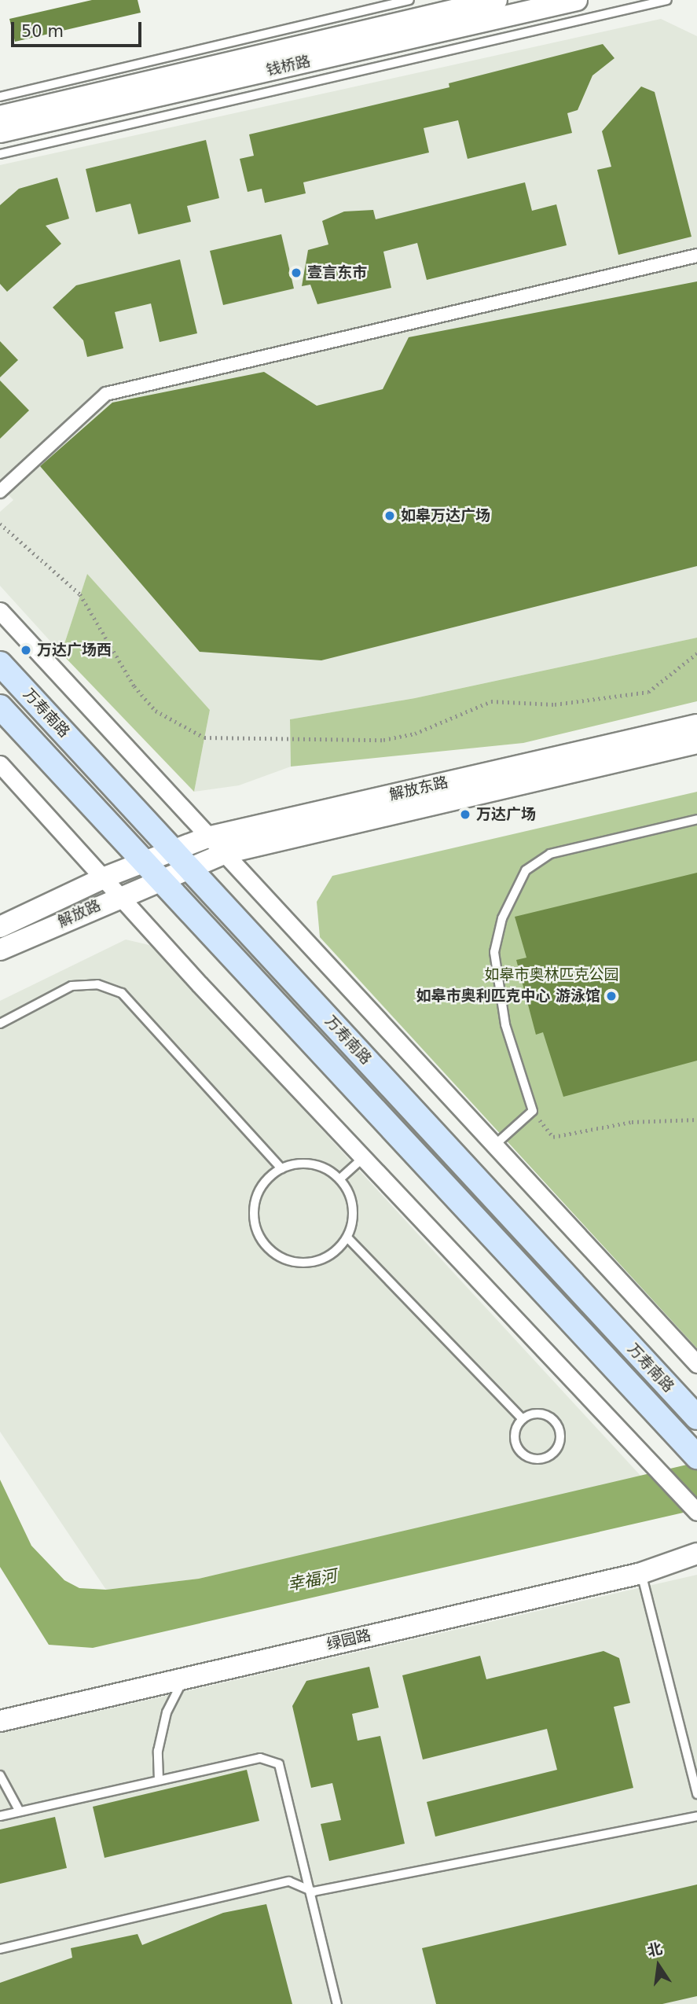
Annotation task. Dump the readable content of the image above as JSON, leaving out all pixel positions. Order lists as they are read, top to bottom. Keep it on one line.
{"streets":{"main road":["万寿南路"],"street":["钱桥路","解放东路","解放路","绿园路"]},"crossings":[["万寿南路","解放东路"],["万寿南路","解放路"],["解放东路","解放路"]],"water":["幸福河"],"parks":["如皋市奥林匹克公园"],"places":["壹言东市","如皋万达广场","万达广场西","万达广场","如皋市奥利匹克中心 游泳馆"],"scale_bar":"50 m","north":"top"}
